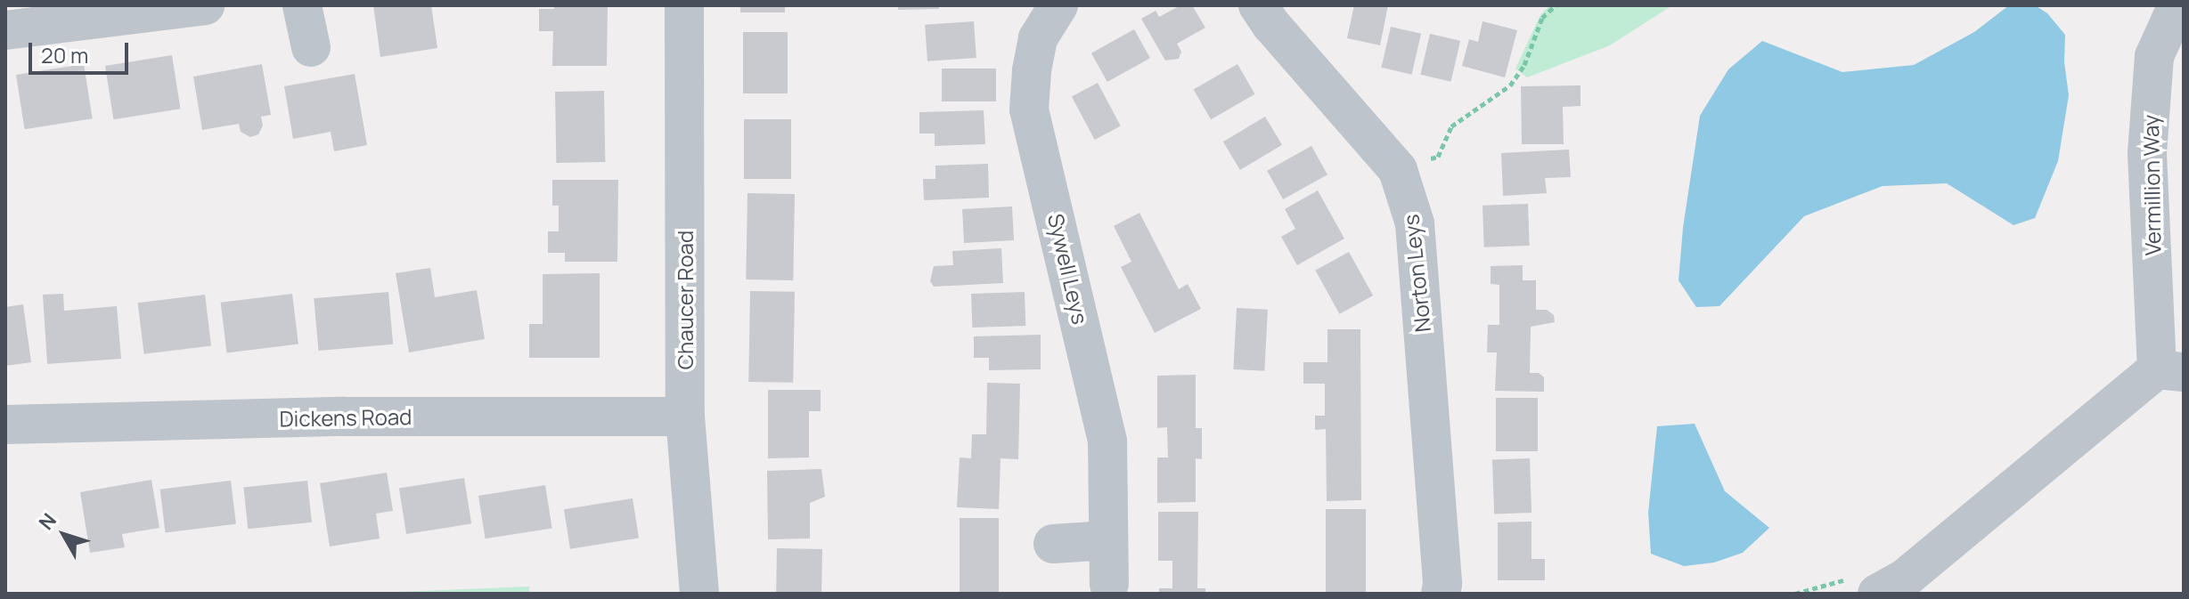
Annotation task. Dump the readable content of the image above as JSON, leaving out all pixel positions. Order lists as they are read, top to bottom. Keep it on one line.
{"streets":{"street":["Vermillion Way","Sywell Leys","Norton Leys","Chaucer Road","Dickens Road"]},"crossings":[["Chaucer Road","Dickens Road"]],"scale_bar":"20 m","north":"top left"}
